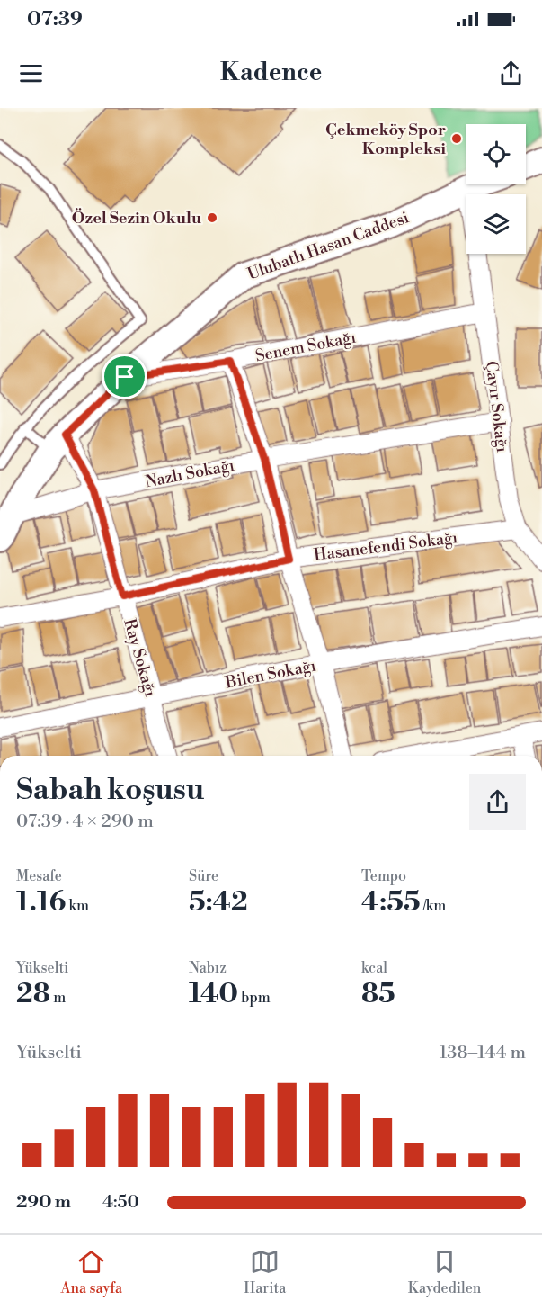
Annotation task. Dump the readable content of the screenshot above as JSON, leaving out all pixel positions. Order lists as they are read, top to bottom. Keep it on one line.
{"streets":{"street":["Ulubatlı Hasan Caddesi","Senem Sokağı","Çayır Sokağı","Nazlı Sokağı","Hasanefendi Sokağı","Ray Sokağı","Bilen Sokağı"]},"crossings":[["Ulubatlı Hasan Caddesi","Senem Sokağı"],["Ulubatlı Hasan Caddesi","Çayır Sokağı"],["Ulubatlı Hasan Caddesi","Nazlı Sokağı"],["Ulubatlı Hasan Caddesi","Ray Sokağı"],["Senem Sokağı","Çayır Sokağı"],["Çayır Sokağı","Nazlı Sokağı"],["Çayır Sokağı","Hasanefendi Sokağı"],["Nazlı Sokağı","Ray Sokağı"],["Hasanefendi Sokağı","Ray Sokağı"],["Ray Sokağı","Bilen Sokağı"]],"places":["Çekmeköy Spor Kompleksi","Özel Sezin Okulu"],"page":{"status":"07:39","header":"Kadence","heading":["Sabah koşusu","07:39 · 4 × 290 m"],"stats":[["Mesafe","1.16 km"],["Süre","5:42"],["Tempo","4:55 /km"],["Yükselti","28 m"],["Nabız","140 bpm"],["kcal","85"]],"chart":["Yükselti","138–144 m"],"list":[{"name":"290 m","note":"4:50"}],"tabs":["Ana sayfa","Harita","Kaydedilen"]}}
